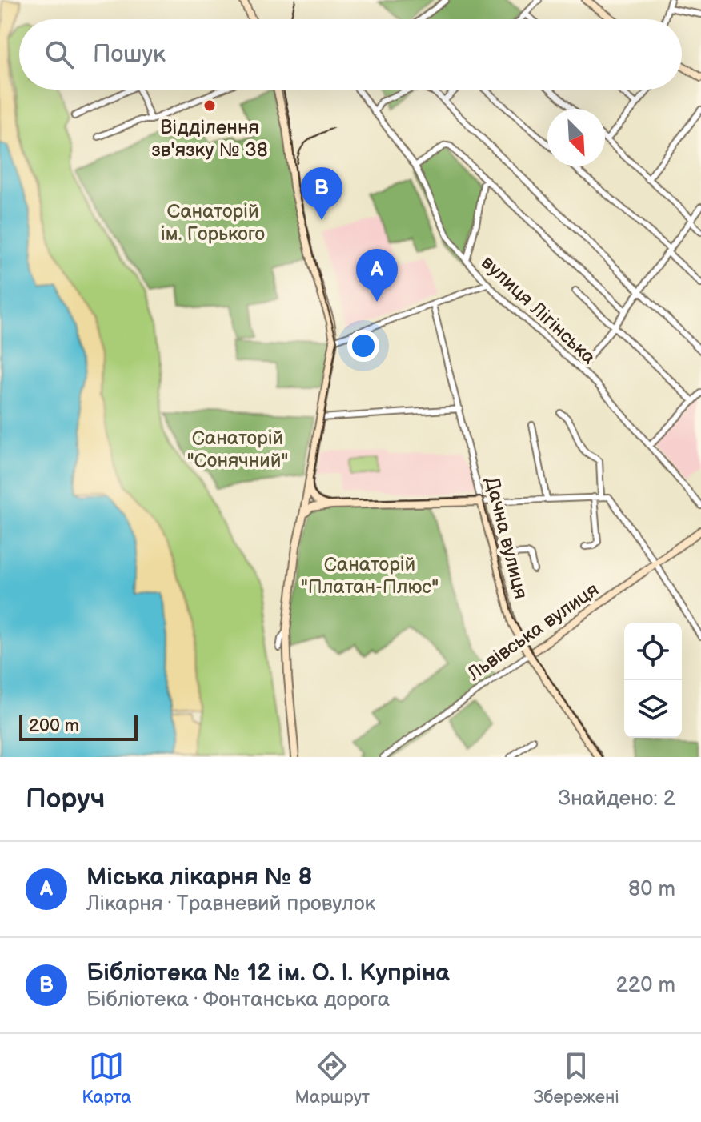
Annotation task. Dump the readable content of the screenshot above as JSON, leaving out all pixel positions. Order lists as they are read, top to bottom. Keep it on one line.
{"streets":{"main road":["Дачна вулиця","Львівська вулиця"],"street":["вулиця Лігінська"]},"crossings":[["Дачна вулиця","Львівська вулиця"]],"parks":["Cанаторій ім. Горького","Санаторій \"Сонячний\"","Санаторій \"Платан-Плюс\""],"places":["Відділення зв'язку № 38"],"scale_bar":"200 m","north":"bottom right","page":{"search":"Пошук","pins":["B","A"],"scale":"200 m","heading":["Поруч","Знайдено: 2"],"list":[{"mark":"A","name":"Міська лікарня № 8","note":"Лікарня · Травневий провулок","value":"80 m"},{"mark":"B","name":"Бібліотека № 12 ім. О. І. Купріна","note":"Бібліотека · Фонтанська дорога","value":"220 m"}],"nav":["Карта","Маршрут","Збережені"]}}
